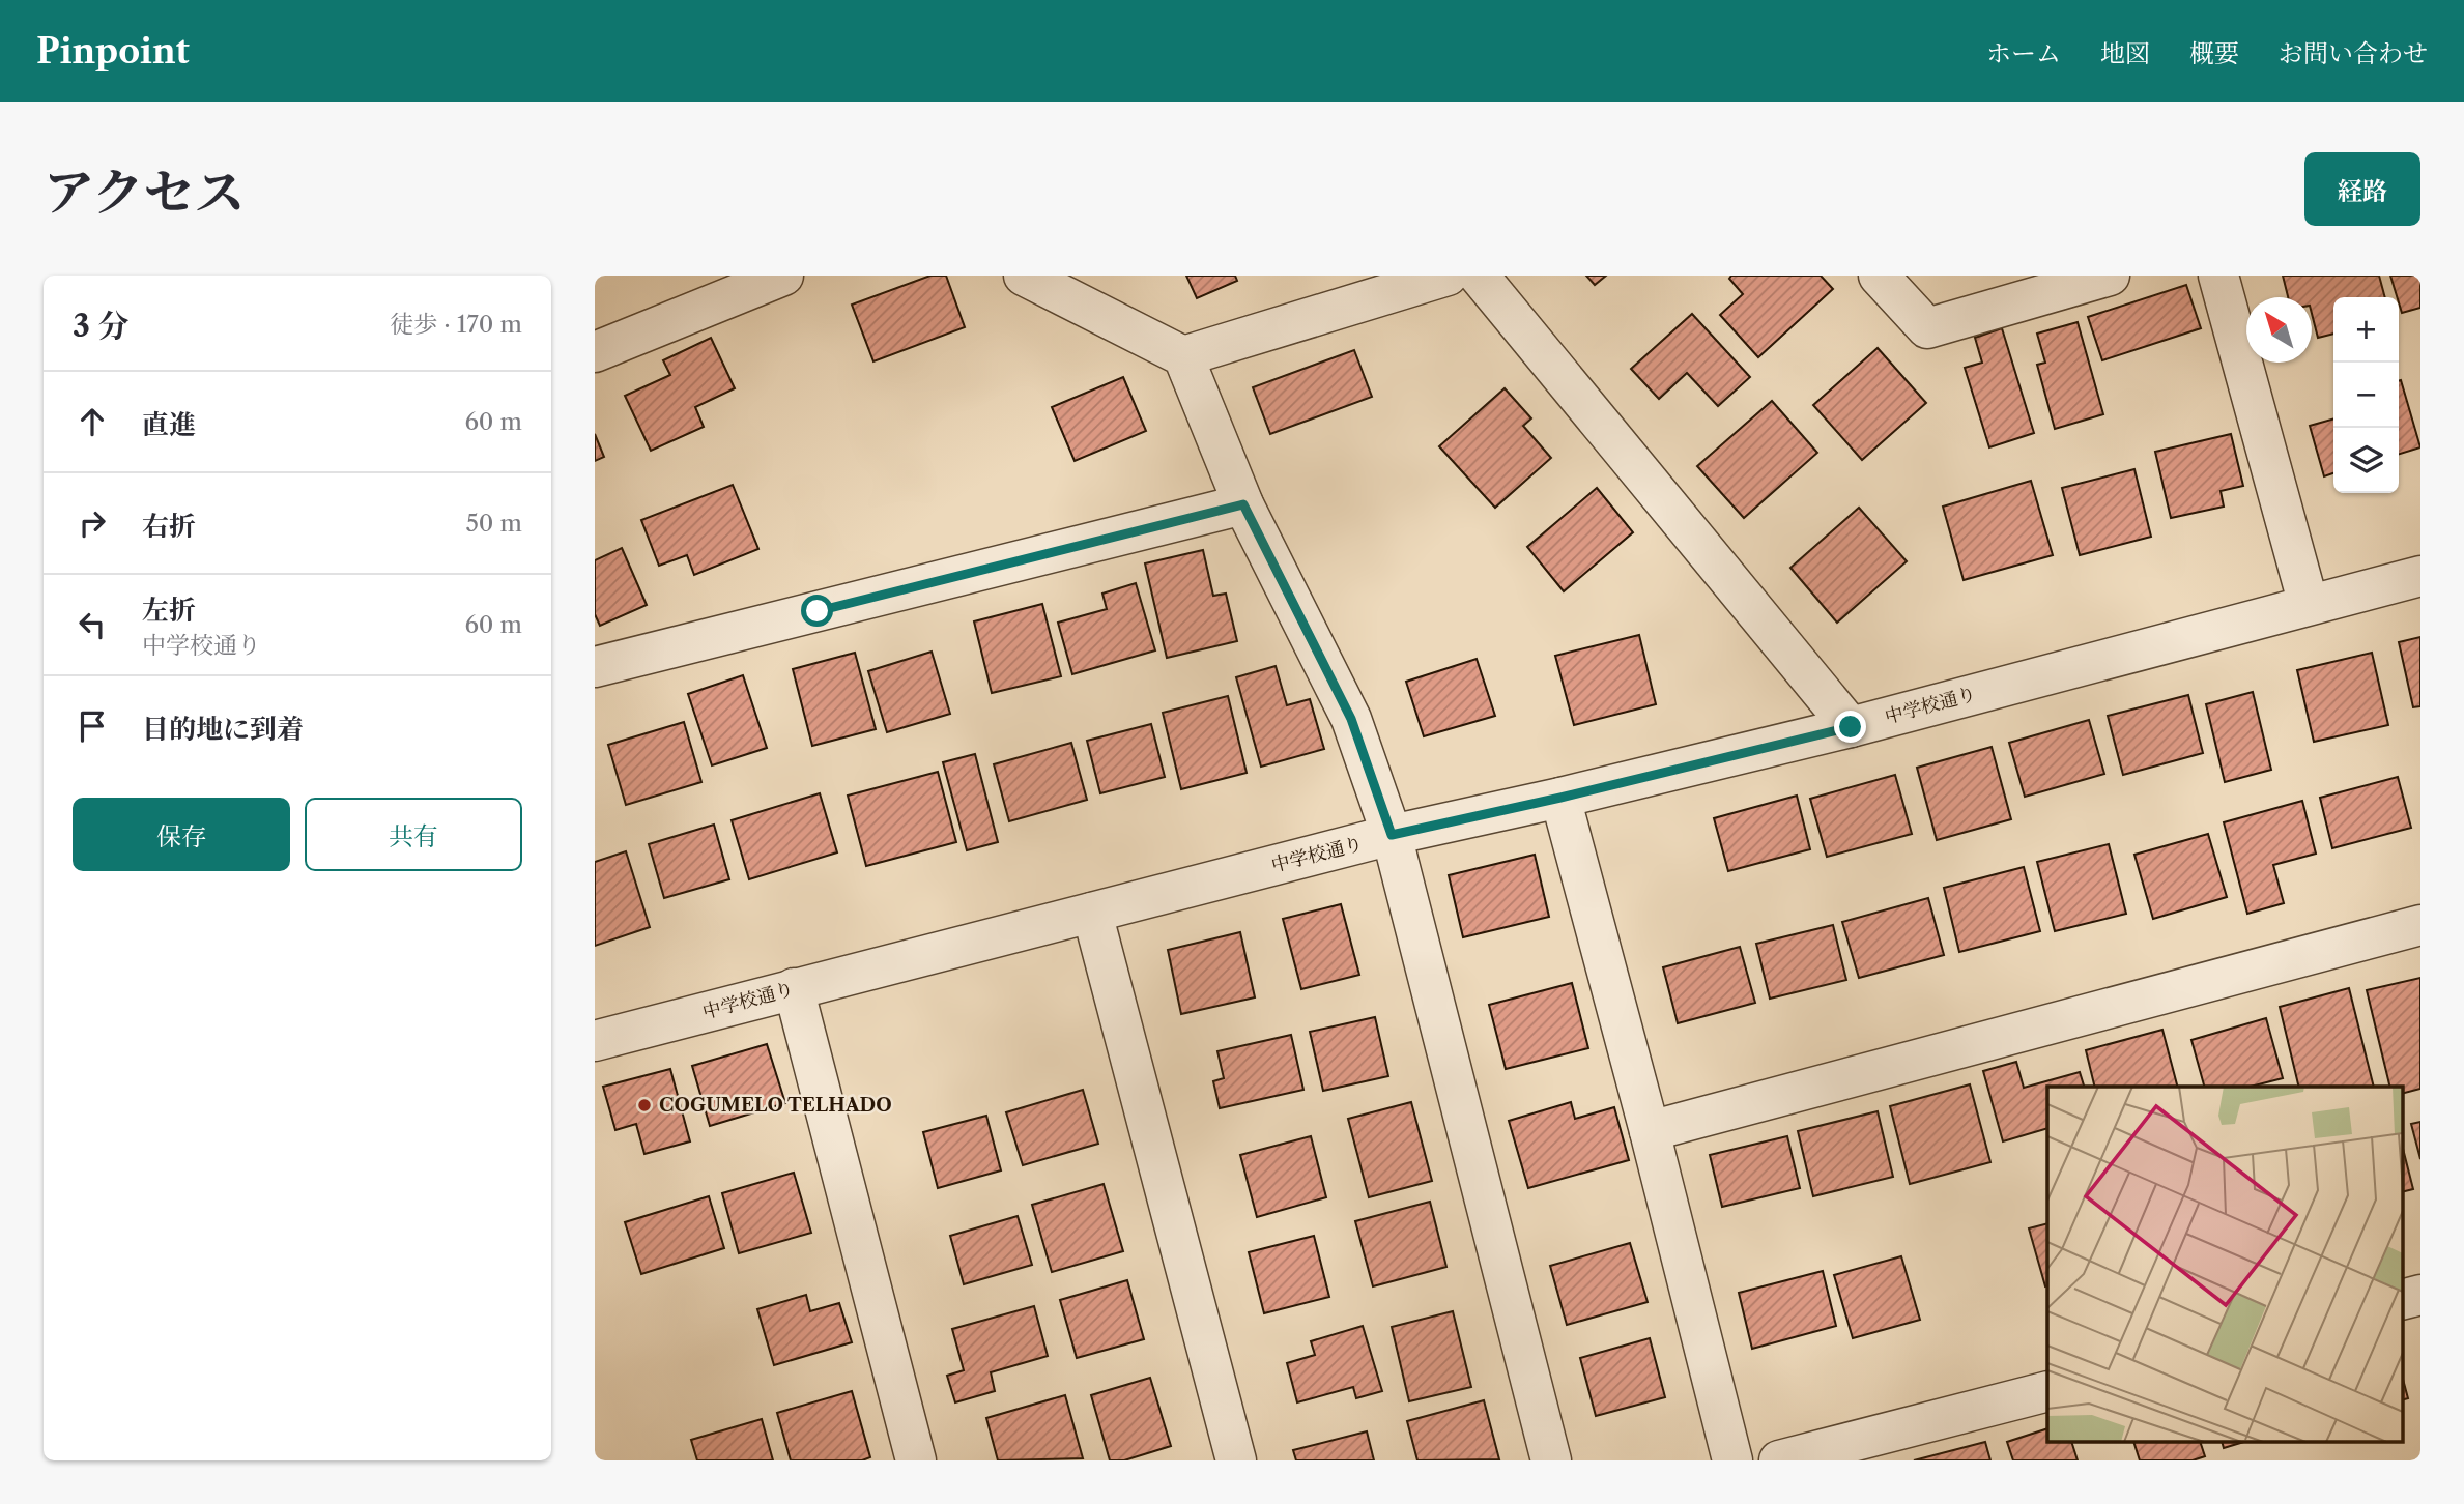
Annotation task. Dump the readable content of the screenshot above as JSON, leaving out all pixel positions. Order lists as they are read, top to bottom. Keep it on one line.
{"streets":{"street":["中学校通り"]},"places":["COGUMELO TELHADO"],"north":"top left","page":{"header":"Pinpoint","nav":["ホーム","地図","概要","お問い合わせ"],"title":"アクセス","buttons":["経路",["保存","共有"]],"heading":["3 分","徒歩 · 170 m"],"map_buttons":["+","−"],"list":[["直進","60 m"],["右折","50 m"],["左折","中学校通り","60 m"],"目的地に到着"]}}
